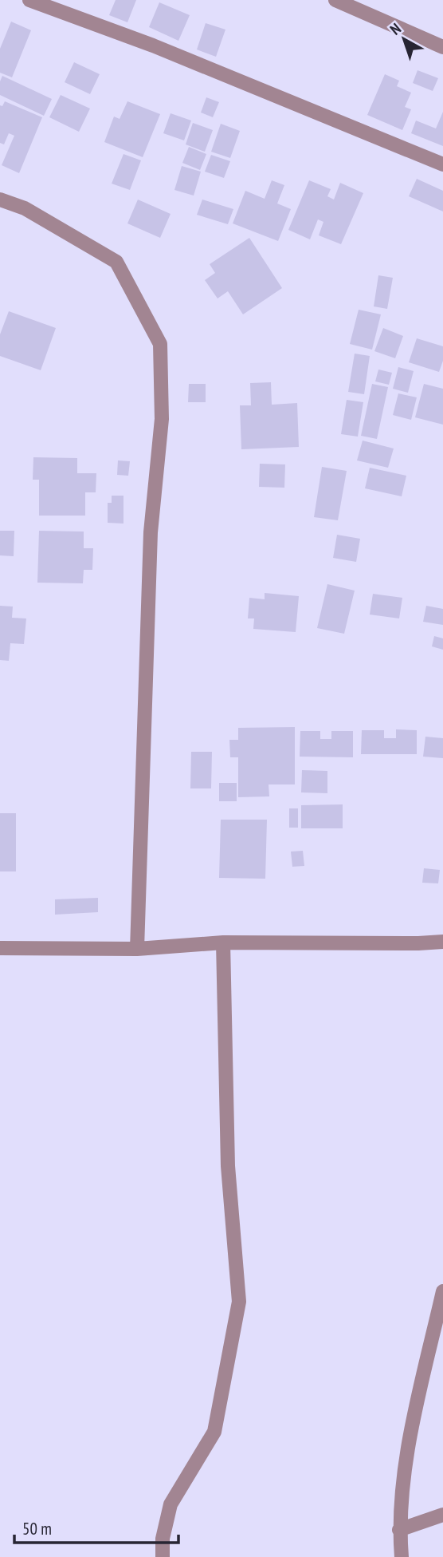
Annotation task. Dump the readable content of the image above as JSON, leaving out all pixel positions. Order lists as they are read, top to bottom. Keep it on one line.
{"scale_bar":"50 m","north":"top left"}
